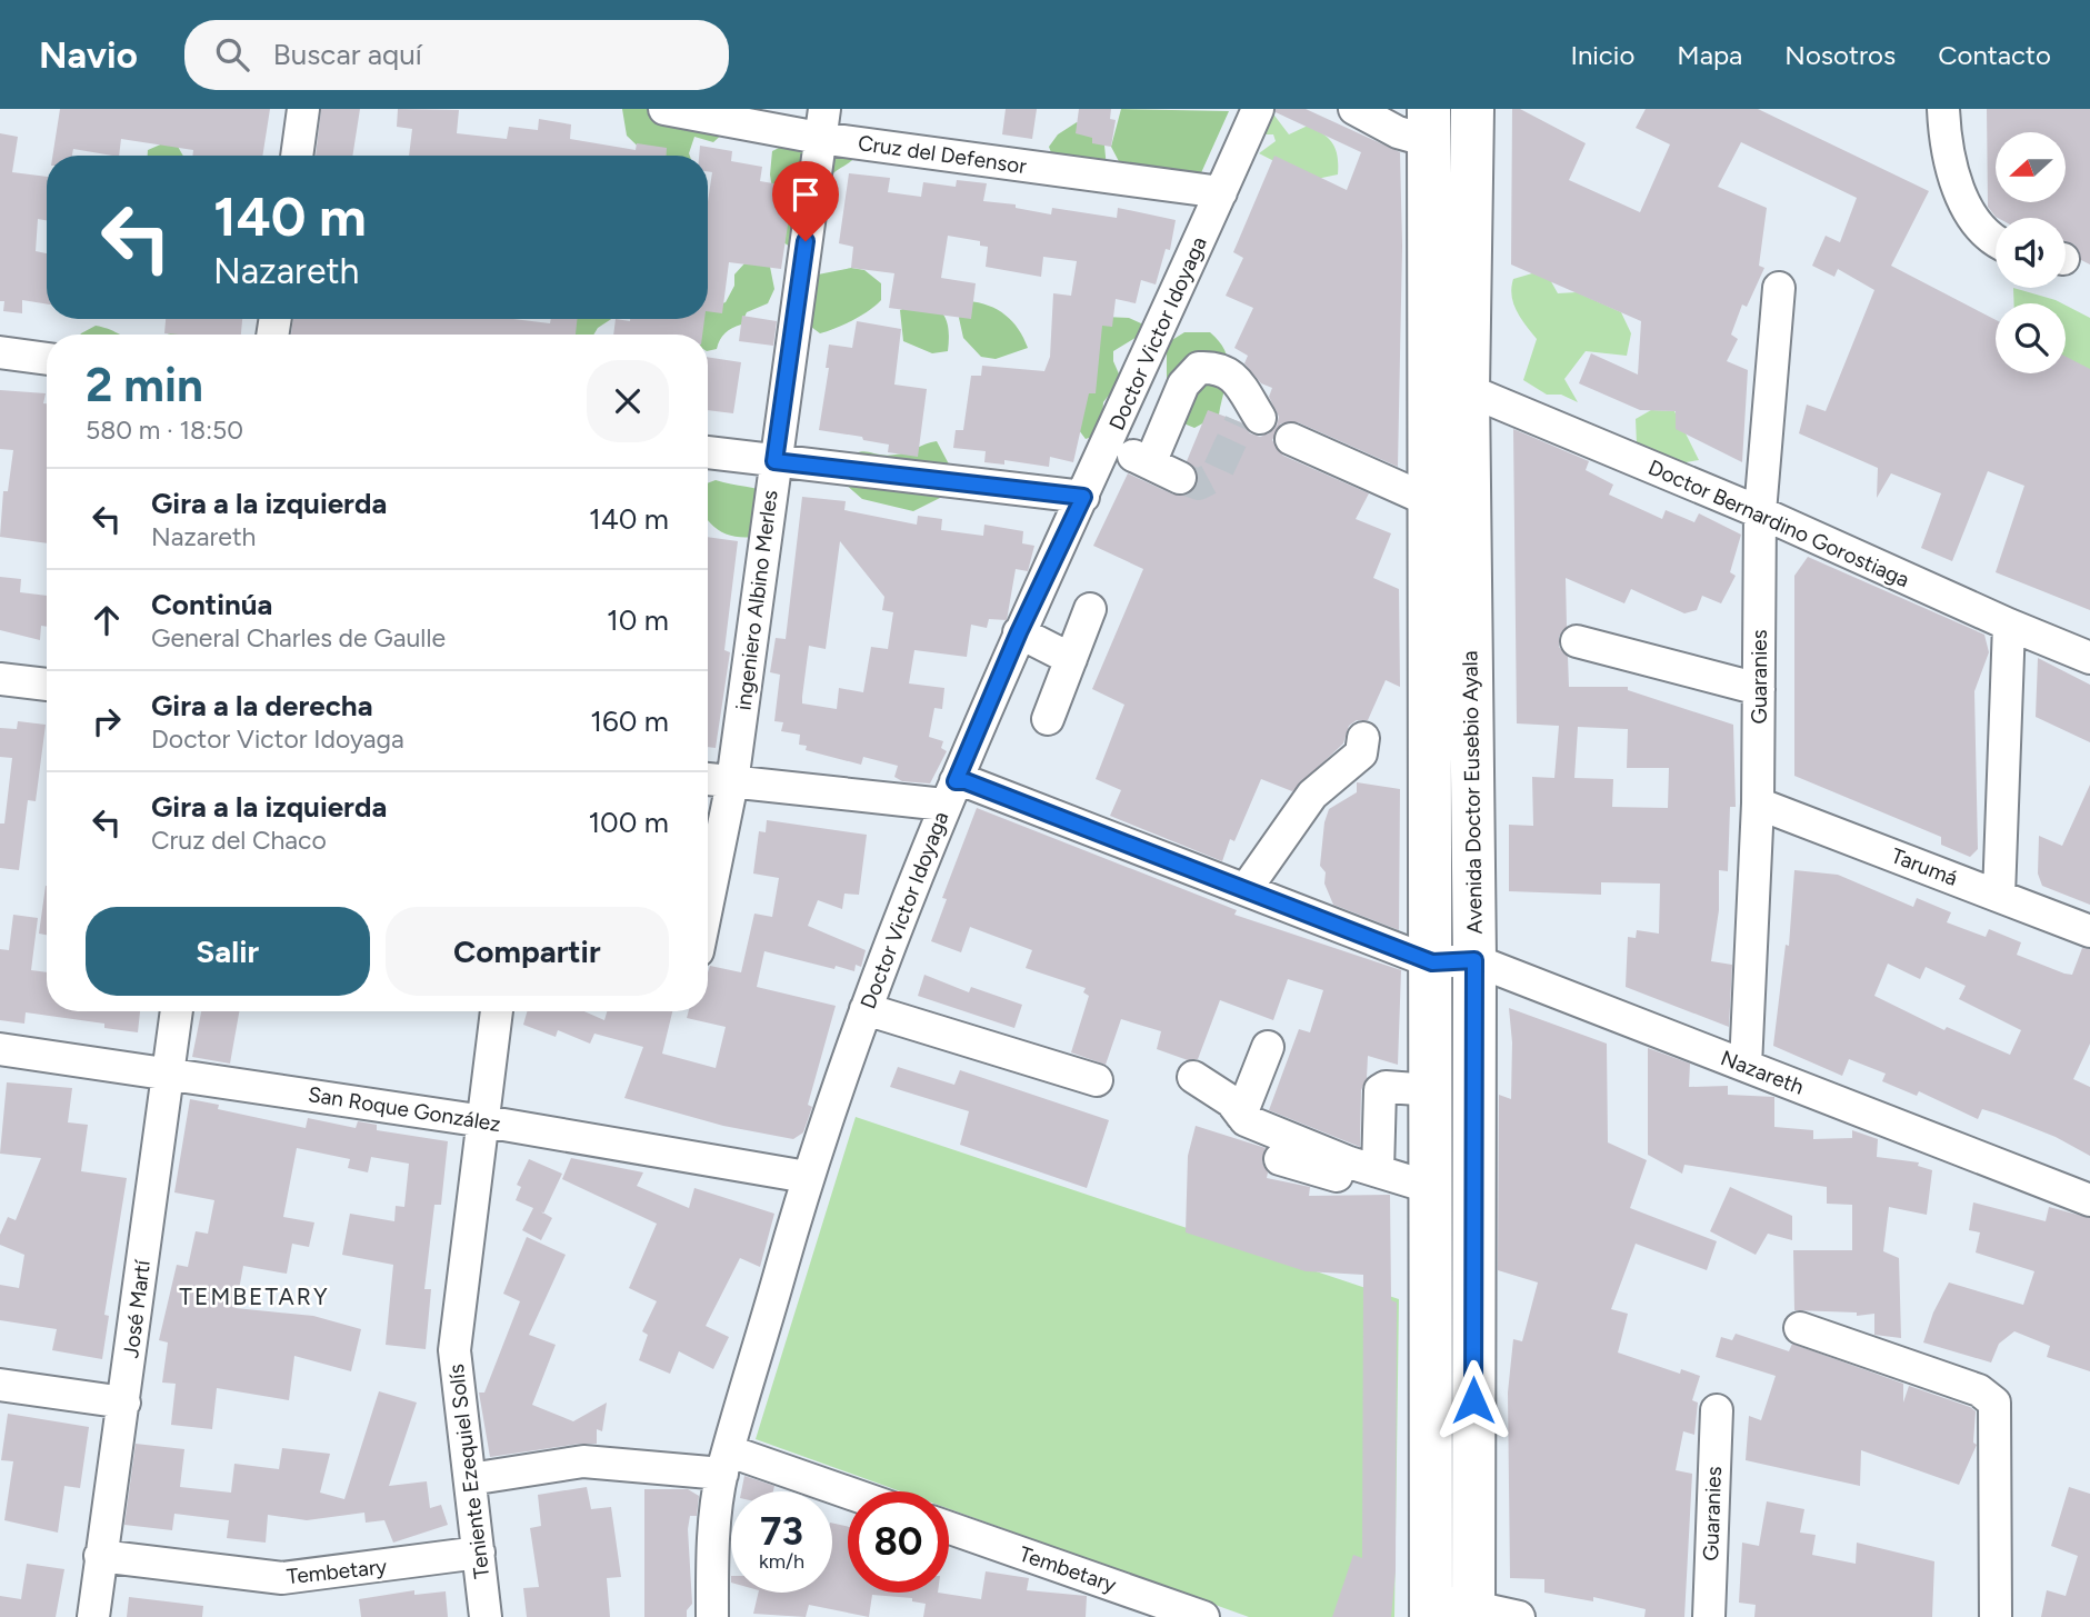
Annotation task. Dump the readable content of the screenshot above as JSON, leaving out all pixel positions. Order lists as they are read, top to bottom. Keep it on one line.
{"streets":{"highway":["Avenida Doctor Eusebio Ayala"],"street":["Cruz del Defensor","Doctor Victor Idoyaga","Doctor Bernardino Gorostiaga","ingeniero Albino Merles","Guaranies","Tarumá","Nazareth","San Roque González","José Martí","Teniente Ezequiel Solís","Tembetary"]},"crossings":[["Cruz del Defensor","Doctor Victor Idoyaga"],["Cruz del Defensor","ingeniero Albino Merles"],["Doctor Victor Idoyaga","San Roque González"],["Doctor Bernardino Gorostiaga","Guaranies"],["Doctor Bernardino Gorostiaga","Avenida Doctor Eusebio Ayala"],["Guaranies","Tarumá"],["Guaranies","Nazareth"],["Avenida Doctor Eusebio Ayala","Nazareth"],["San Roque González","José Martí"],["San Roque González","Teniente Ezequiel Solís"],["José Martí","Tembetary"],["Teniente Ezequiel Solís","Tembetary"]],"districts":["TEMBETARY"],"north":"left","page":{"header":"Navio","search":"Buscar aquí","nav":["Inicio","Mapa","Nosotros","Contacto"],"turn":["140 m","Nazareth"],"heading":["2 min","580 m · 18:50"],"list":[{"name":"Gira a la izquierda","note":"Nazareth","value":"140 m"},{"name":"Continúa","note":"General Charles de Gaulle","value":"10 m"},{"name":"Gira a la derecha","note":"Doctor Victor Idoyaga","value":"160 m"},{"name":"Gira a la izquierda","note":"Cruz del Chaco","value":"100 m"}],"buttons":["Salir","Compartir"],"speed":"73 km/h","limit":"80"}}
